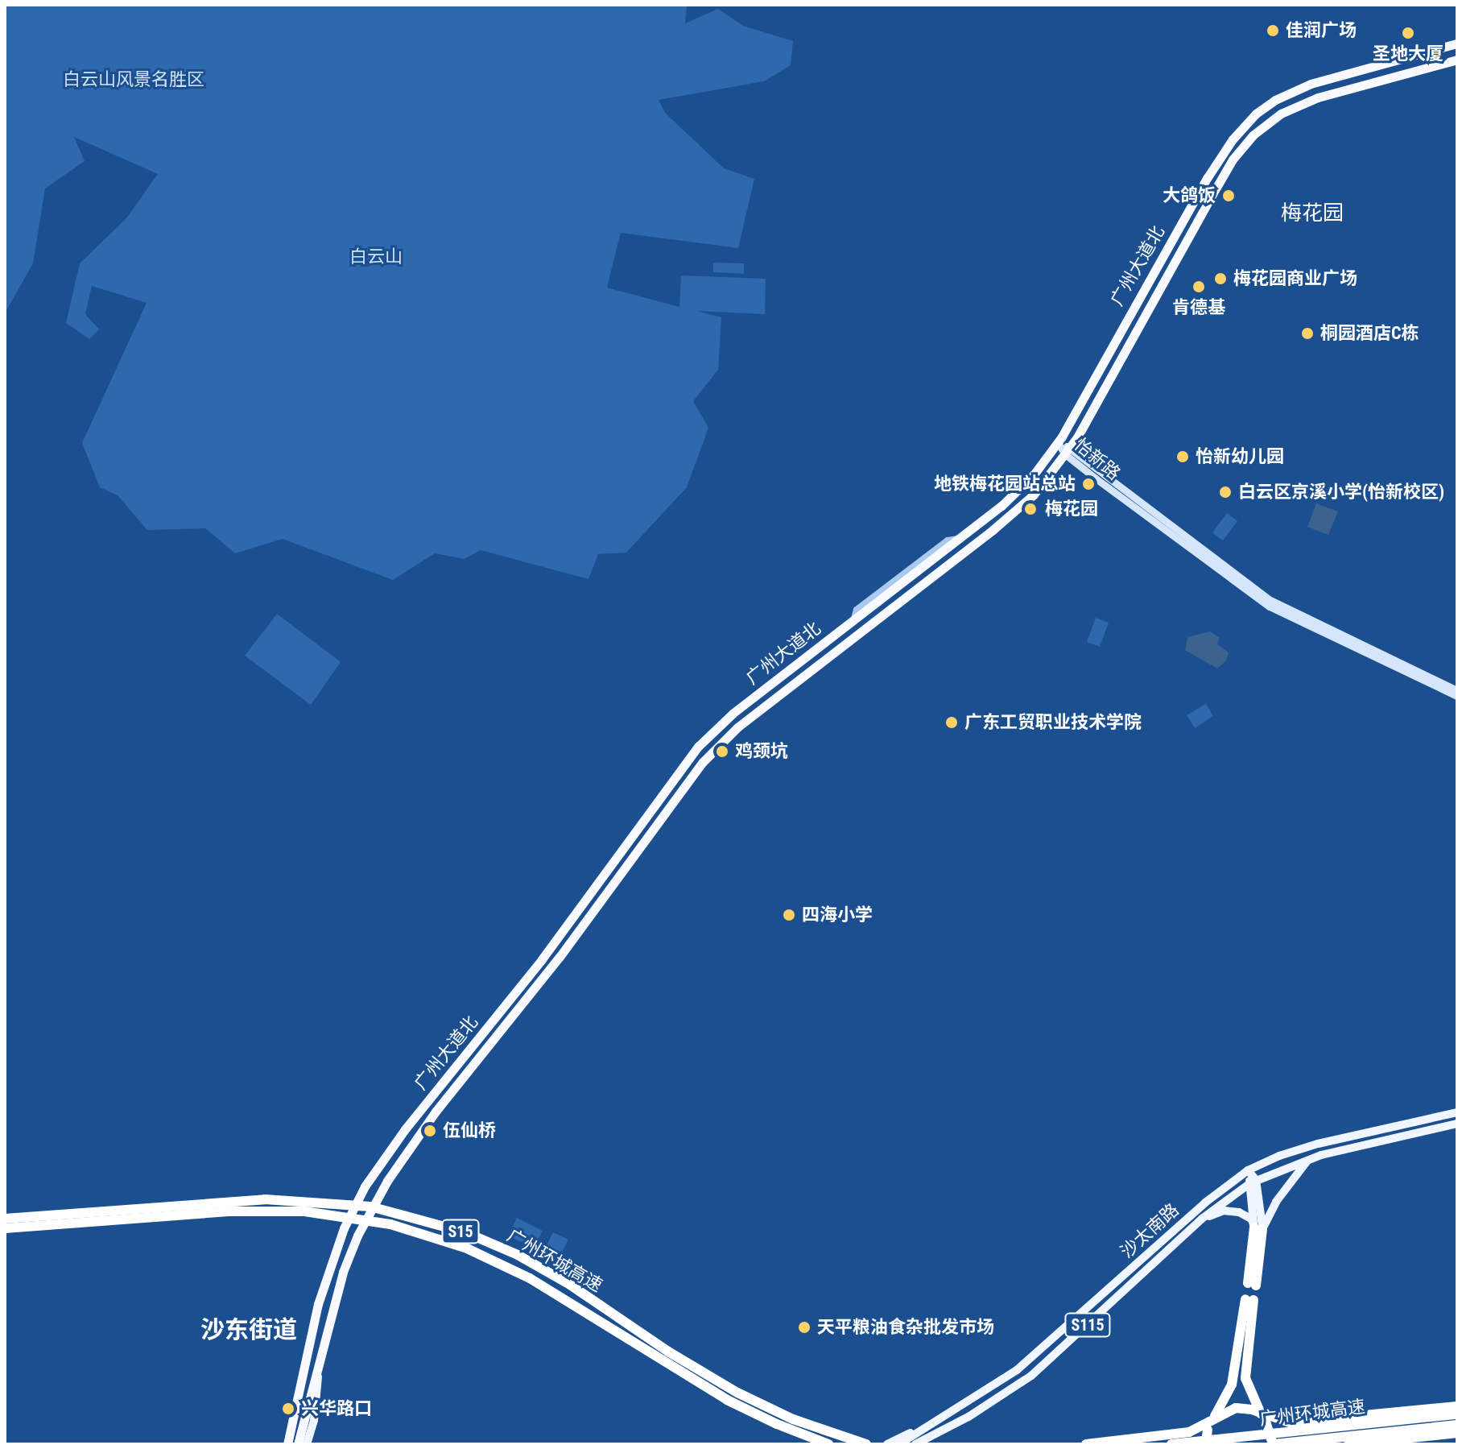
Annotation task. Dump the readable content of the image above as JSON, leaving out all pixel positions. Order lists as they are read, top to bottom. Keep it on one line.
{"streets":{"highway":["广州大道北","S15","广州环城高速"],"main road":["怡新路","沙太南路","S115"]},"crossings":[["广州大道北","怡新路"]],"districts":["梅花园","沙东街道"],"parks":["白云山风景名胜区","白云山"],"places":["佳润广场","圣地大厦","大鸽饭","梅花园商业广场","肯德基","桐园酒店C栋","怡新幼儿园","地铁梅花园站总站","白云区京溪小学(怡新校区)","梅花园","广东工贸职业技术学院","鸡颈坑","四海小学","伍仙桥","天平粮油食杂批发市场","兴华路口"]}
